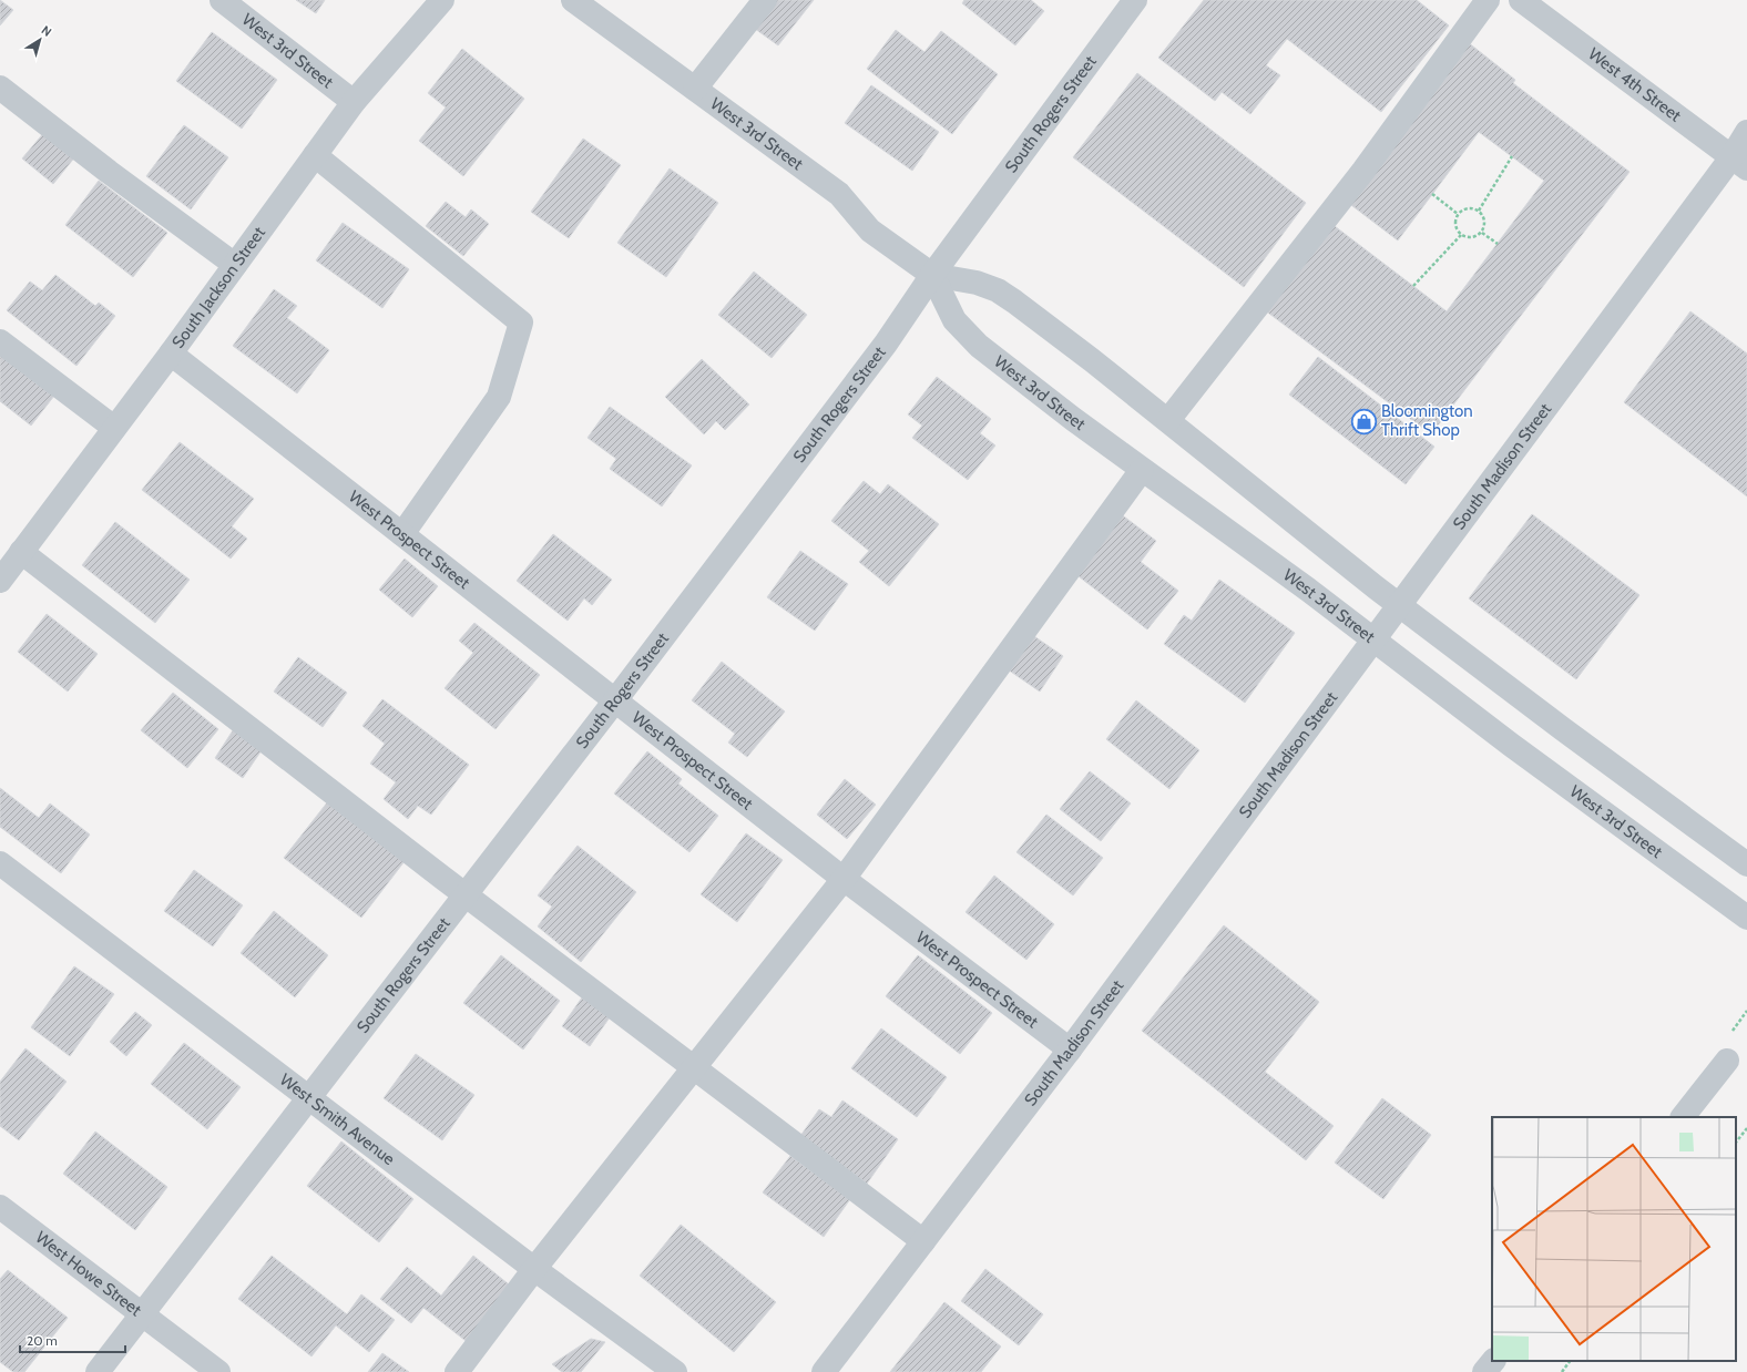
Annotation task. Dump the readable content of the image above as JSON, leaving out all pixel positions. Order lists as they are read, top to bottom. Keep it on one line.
{"streets":{"street":["West 3rd Street","West 4th Street","South Rogers Street","South Jackson Street","South Madison Street","West Prospect Street","West Smith Avenue","West Howe Street"]},"crossings":[["West 3rd Street","South Rogers Street"],["West 3rd Street","South Jackson Street"],["West 3rd Street","South Madison Street"],["West 4th Street","South Madison Street"],["South Rogers Street","West Prospect Street"],["South Rogers Street","West Smith Avenue"],["South Rogers Street","West Howe Street"],["South Jackson Street","West Prospect Street"],["South Madison Street","West Prospect Street"]],"places":{"shop":["Bloomington Thrift Shop"]},"scale_bar":"20 m","north":"top right"}
